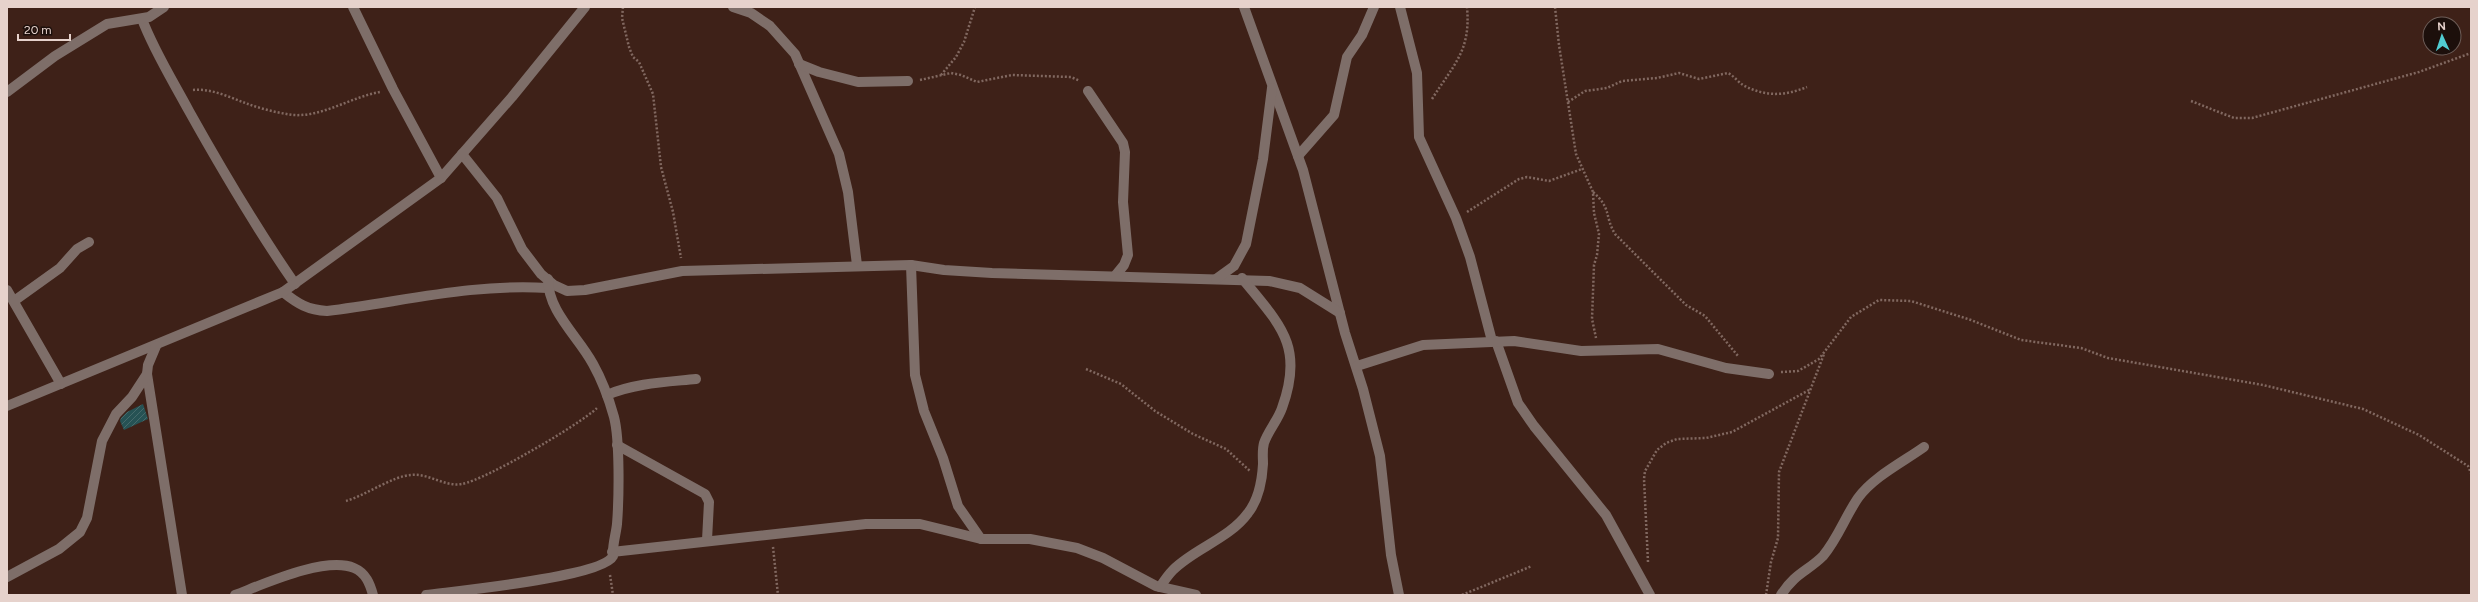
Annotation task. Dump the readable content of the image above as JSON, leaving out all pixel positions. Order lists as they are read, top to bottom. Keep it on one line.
{"scale_bar":"20 m","north":"top"}
